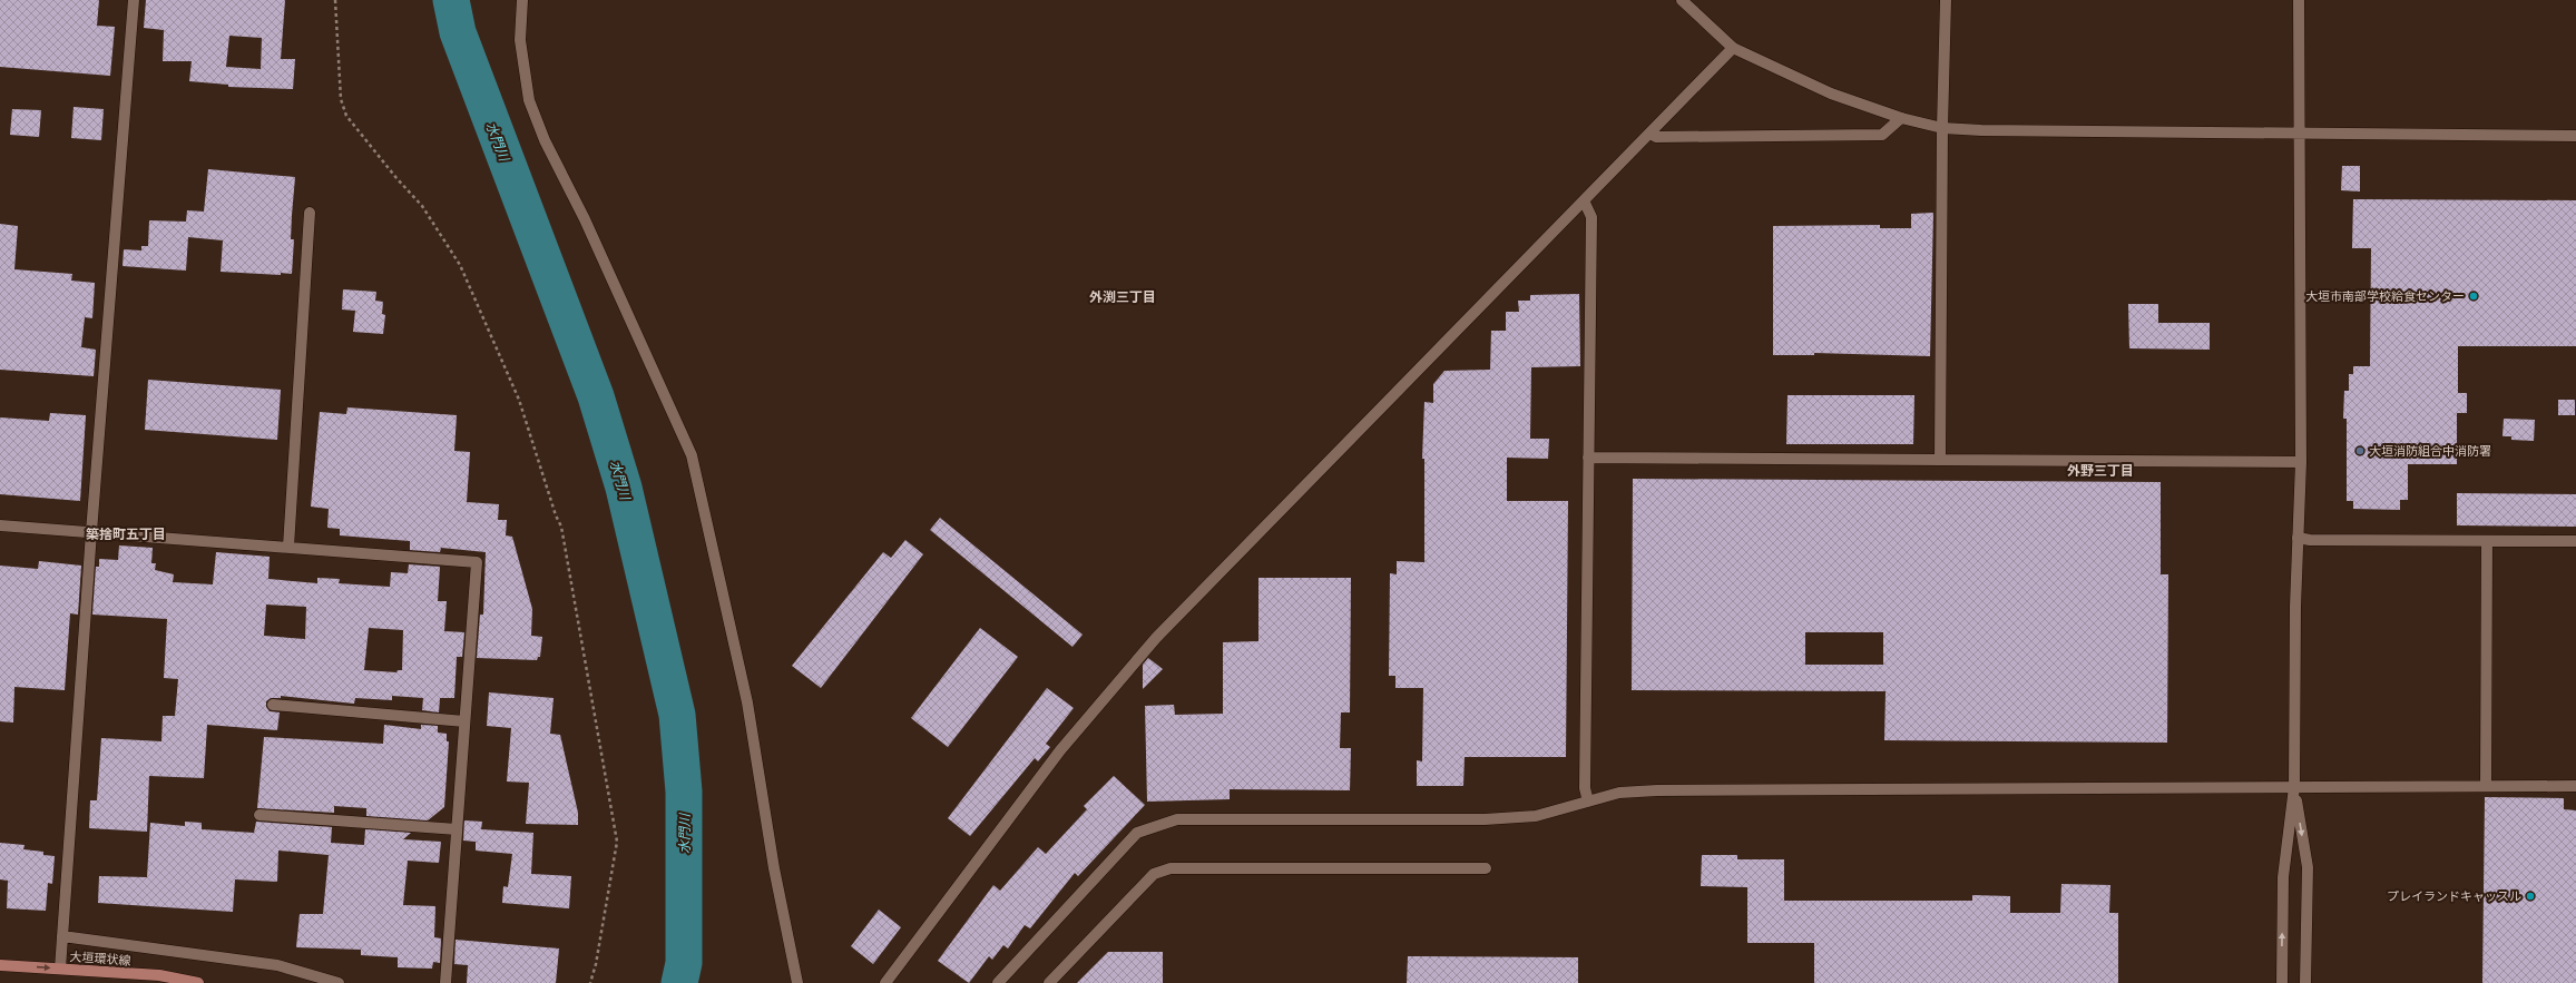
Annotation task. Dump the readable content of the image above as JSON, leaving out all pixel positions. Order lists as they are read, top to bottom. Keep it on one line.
{"streets":{"main road":["大垣環状線"]},"districts":["外渕三丁目","外野三丁目","築捨町五丁目"],"water":["水門川"],"places":["大垣市南部学校給食センター","大垣消防組合中消防署","プレイランドキャッスル"]}
